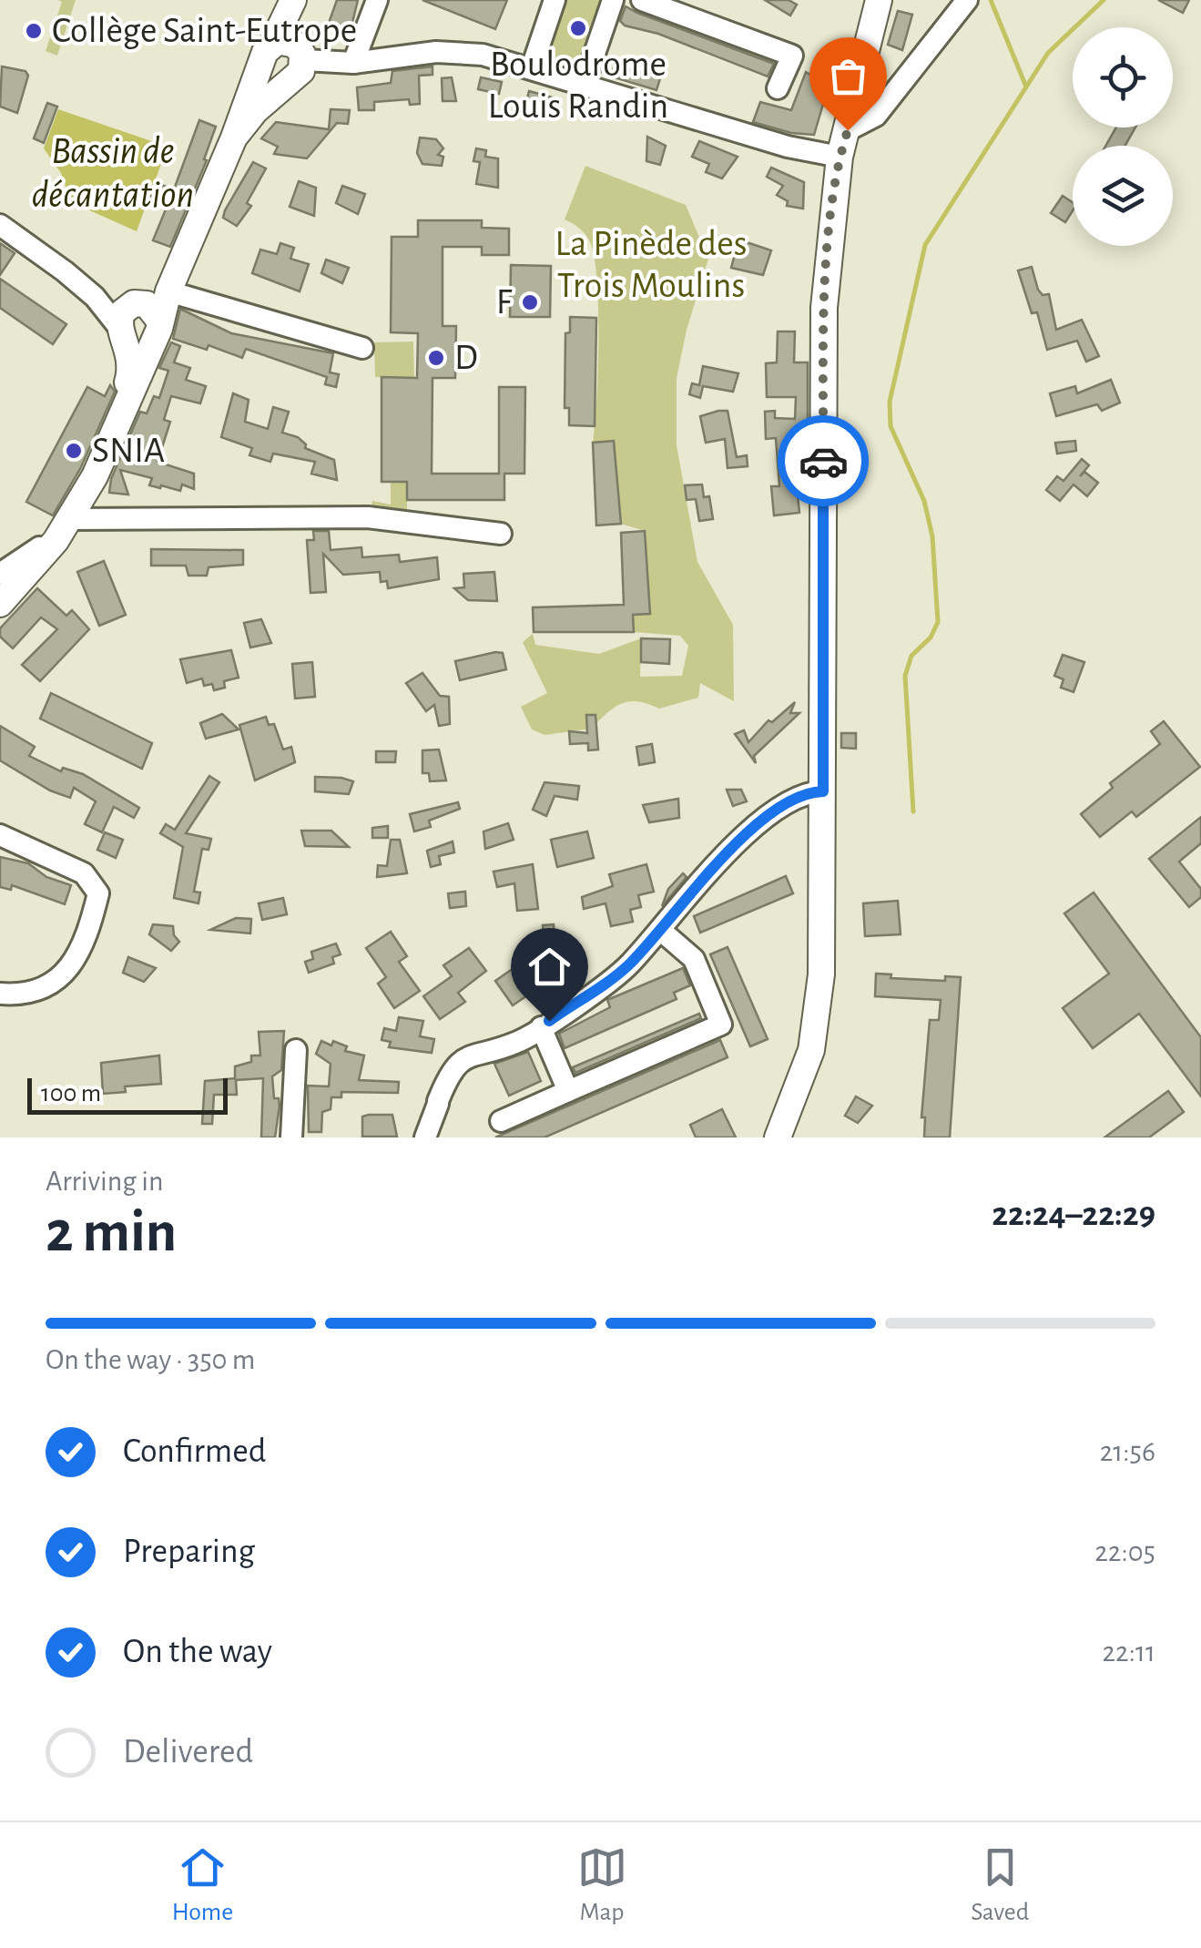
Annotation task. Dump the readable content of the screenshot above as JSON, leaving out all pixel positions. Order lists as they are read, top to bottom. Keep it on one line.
{"water":["Bassin de décantation"],"parks":["La Pinède des Trois Moulins"],"places":["Boulodrome Louis Randin","Collège Saint-Eutrope","F","D","SNIA"],"scale_bar":"100 m","page":{"scale":"100 m","heading":["2 min","Arriving in","22:24–22:29"],"bar":"On the way · 350 m","list":[["Confirmed","21:56"],["Preparing","22:05"],["On the way","22:11"],"Delivered"],"tabs":["Home","Map","Saved"]}}
